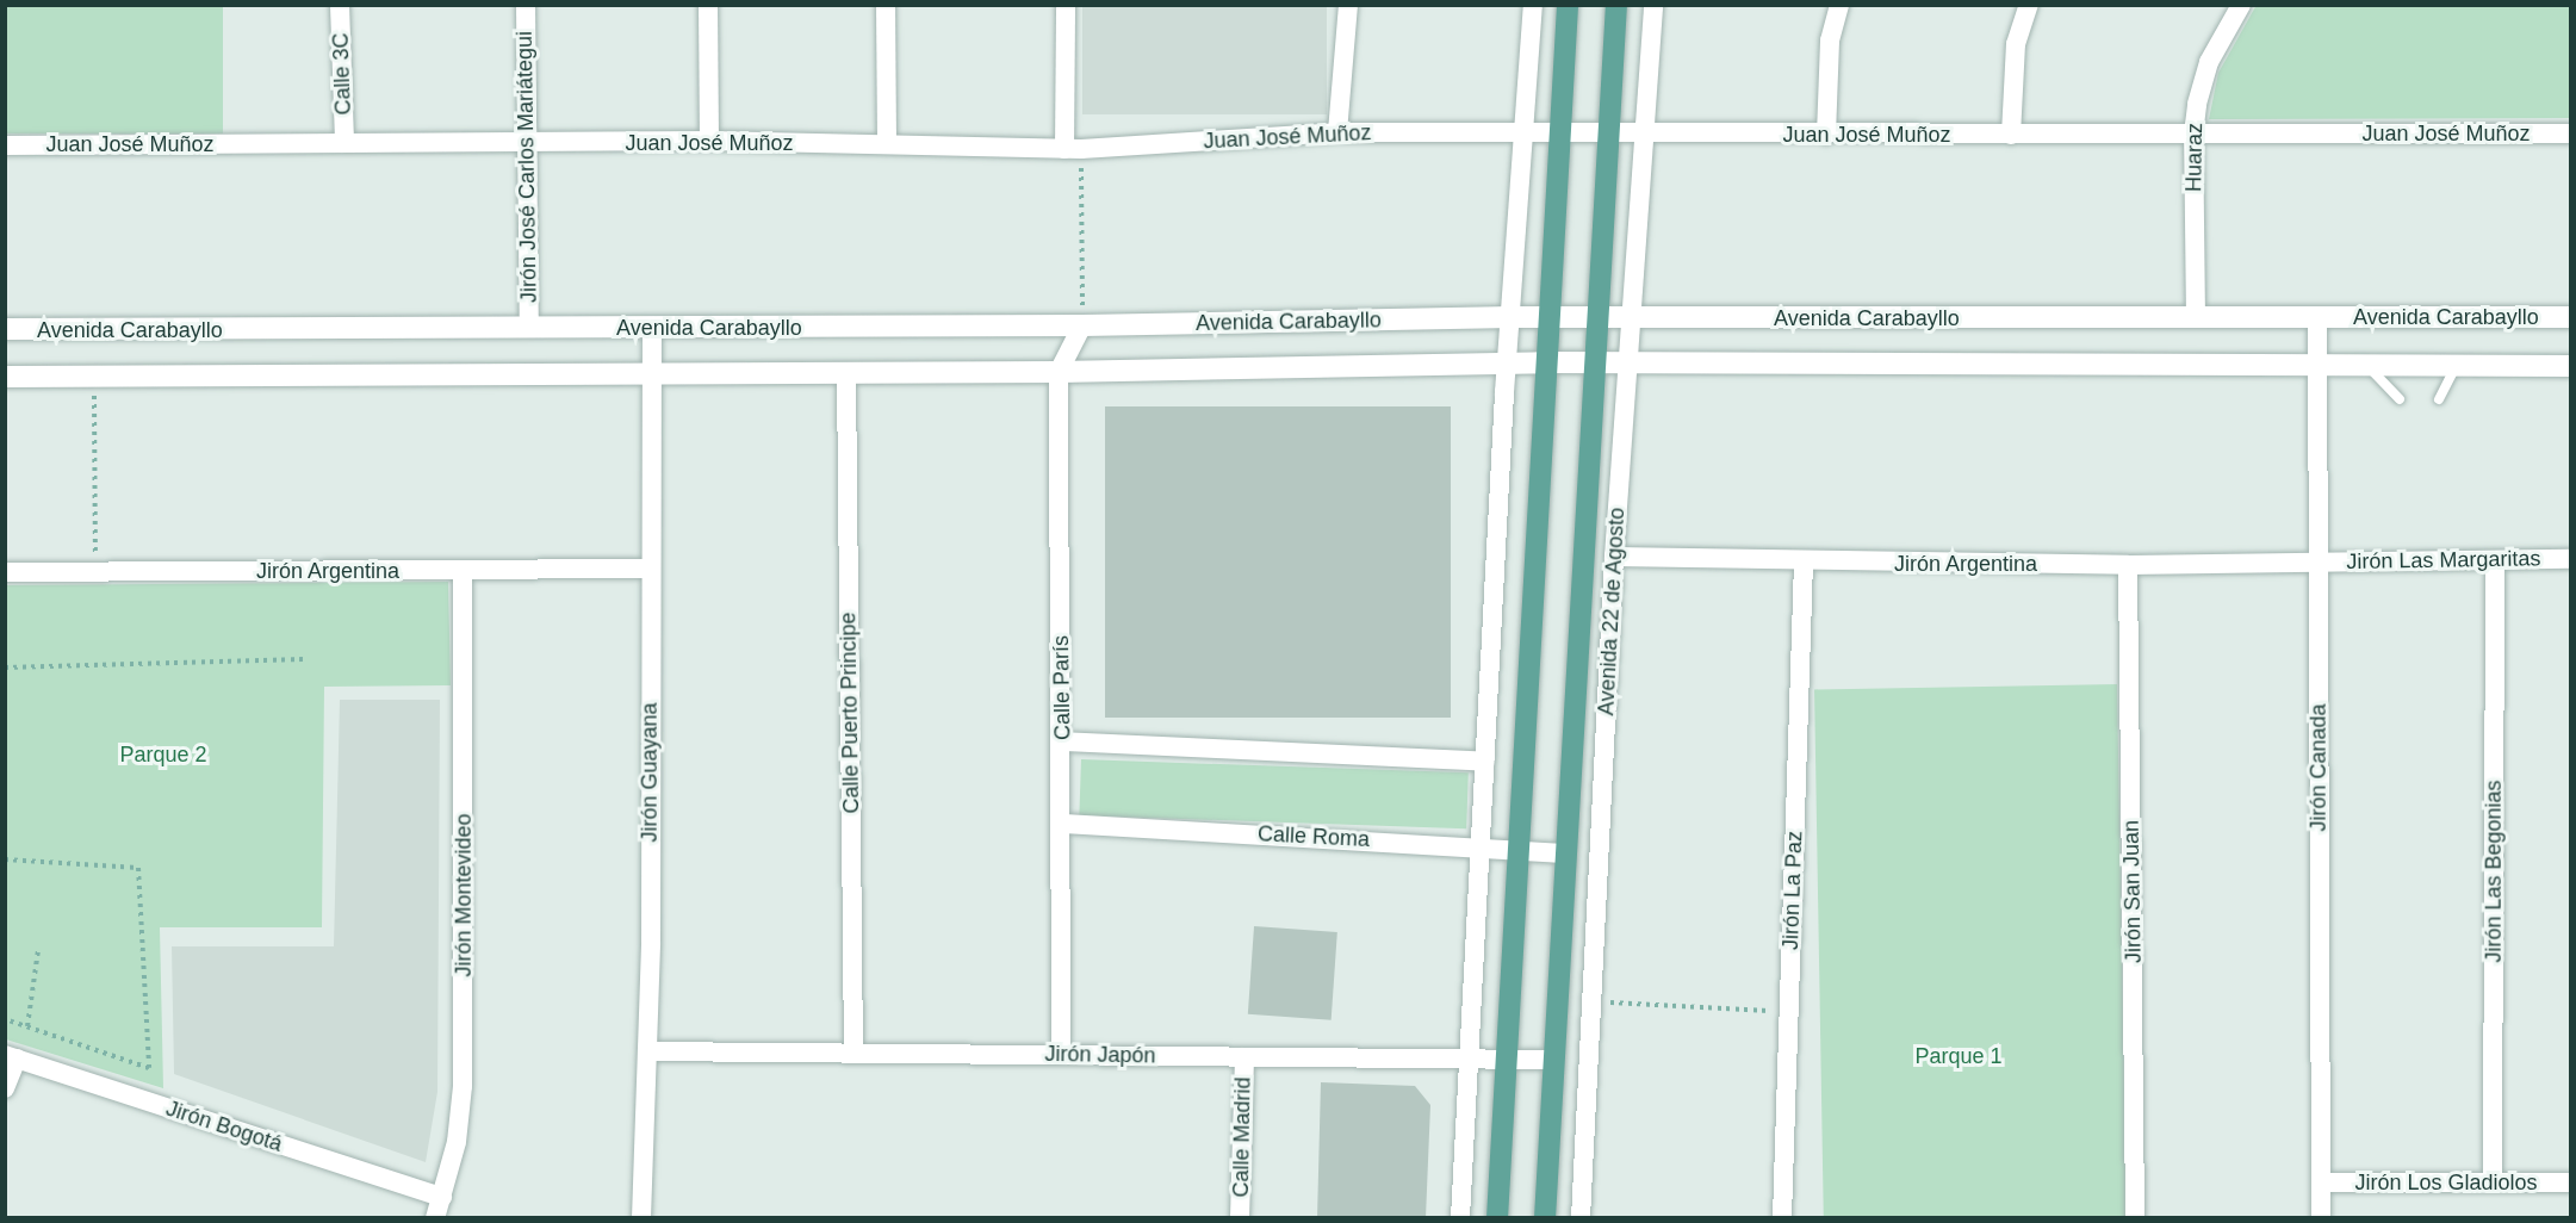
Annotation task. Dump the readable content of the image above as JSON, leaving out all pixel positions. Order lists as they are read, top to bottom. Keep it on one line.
{"streets":{"main road":["Avenida Carabayllo","Avenida 22 de Agosto"],"street":["Calle 3C","Juan José Muñoz","Huaraz","Jirón José Carlos Mariátegui","Jirón Las Margaritas","Jirón Argentina","Calle París","Calle Puerto Principe","Jirón Canada","Jirón Guayana","Calle Roma","Jirón Las Begonias","Jirón La Paz","Jirón San Juan","Jirón Montevideo","Jirón Japón","Jirón Bogotá","Calle Madrid","Jirón Los Gladiolos"]},"crossings":[["Calle 3C","Juan José Muñoz"],["Juan José Muñoz","Huaraz"],["Juan José Muñoz","Jirón José Carlos Mariátegui"],["Juan José Muñoz","Avenida 22 de Agosto"],["Huaraz","Avenida Carabayllo"],["Jirón José Carlos Mariátegui","Avenida Carabayllo"],["Avenida Carabayllo","Avenida 22 de Agosto"],["Avenida Carabayllo","Calle París"],["Avenida Carabayllo","Calle Puerto Principe"],["Avenida Carabayllo","Jirón Canada"],["Avenida Carabayllo","Jirón Guayana"],["Jirón Las Margaritas","Jirón Argentina"],["Jirón Las Margaritas","Jirón Canada"],["Jirón Las Margaritas","Jirón Las Begonias"],["Jirón Argentina","Avenida 22 de Agosto"],["Jirón Argentina","Jirón Canada"],["Jirón Argentina","Jirón Guayana"],["Jirón Argentina","Jirón La Paz"],["Jirón Argentina","Jirón San Juan"],["Jirón Argentina","Jirón Montevideo"],["Avenida 22 de Agosto","Calle Roma"],["Avenida 22 de Agosto","Jirón Japón"],["Calle París","Calle Roma"],["Calle París","Jirón Japón"],["Calle Puerto Principe","Jirón Japón"],["Jirón Canada","Jirón Los Gladiolos"],["Jirón Guayana","Jirón Japón"],["Jirón Las Begonias","Jirón Los Gladiolos"],["Jirón Montevideo","Jirón Bogotá"],["Jirón Japón","Calle Madrid"]],"parks":["Parque 2","Parque 1"]}
